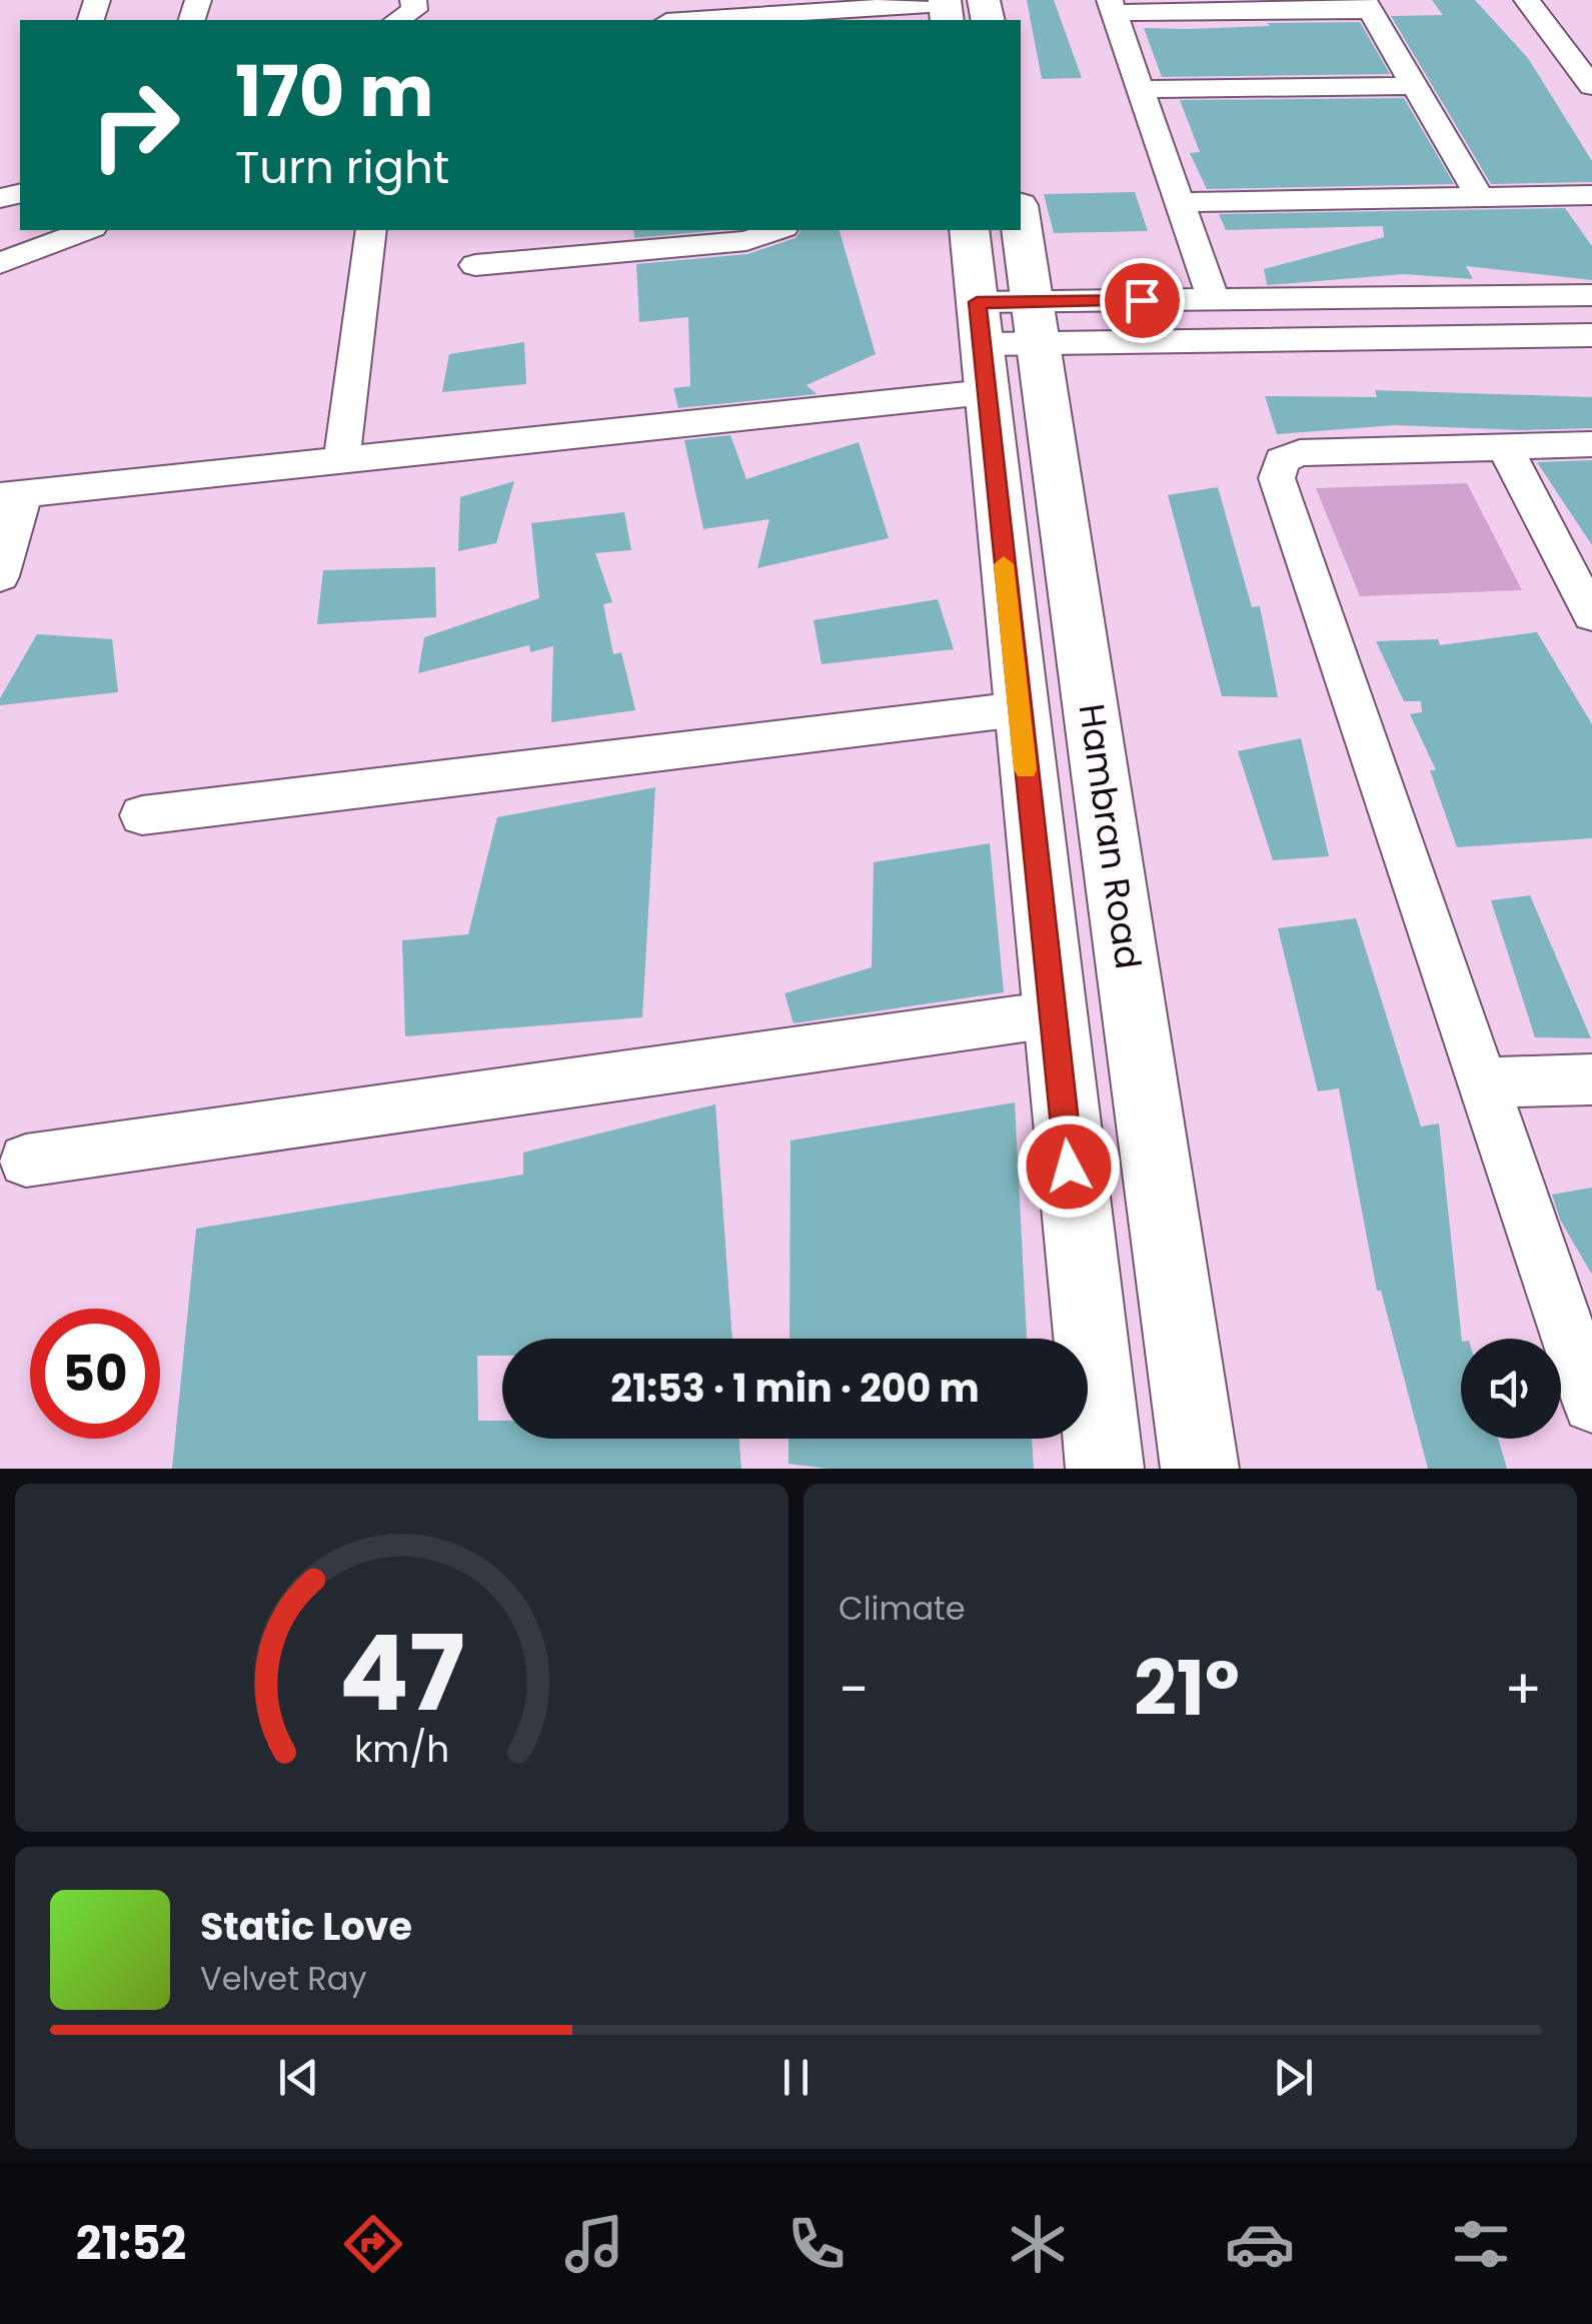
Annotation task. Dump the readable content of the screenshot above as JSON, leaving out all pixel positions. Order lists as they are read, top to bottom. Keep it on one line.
{"streets":{"main road":["Hambran Road"]},"page":{"turn":["170 m","Turn right"],"limit":"50","trip":"21:53 · 1 min · 200 m","tile":"Climate","heat":["−","21°","+"],"song":["Static Love","Velvet Ray"],"tabs":"21:52","gauge":["47","km/h"]}}
